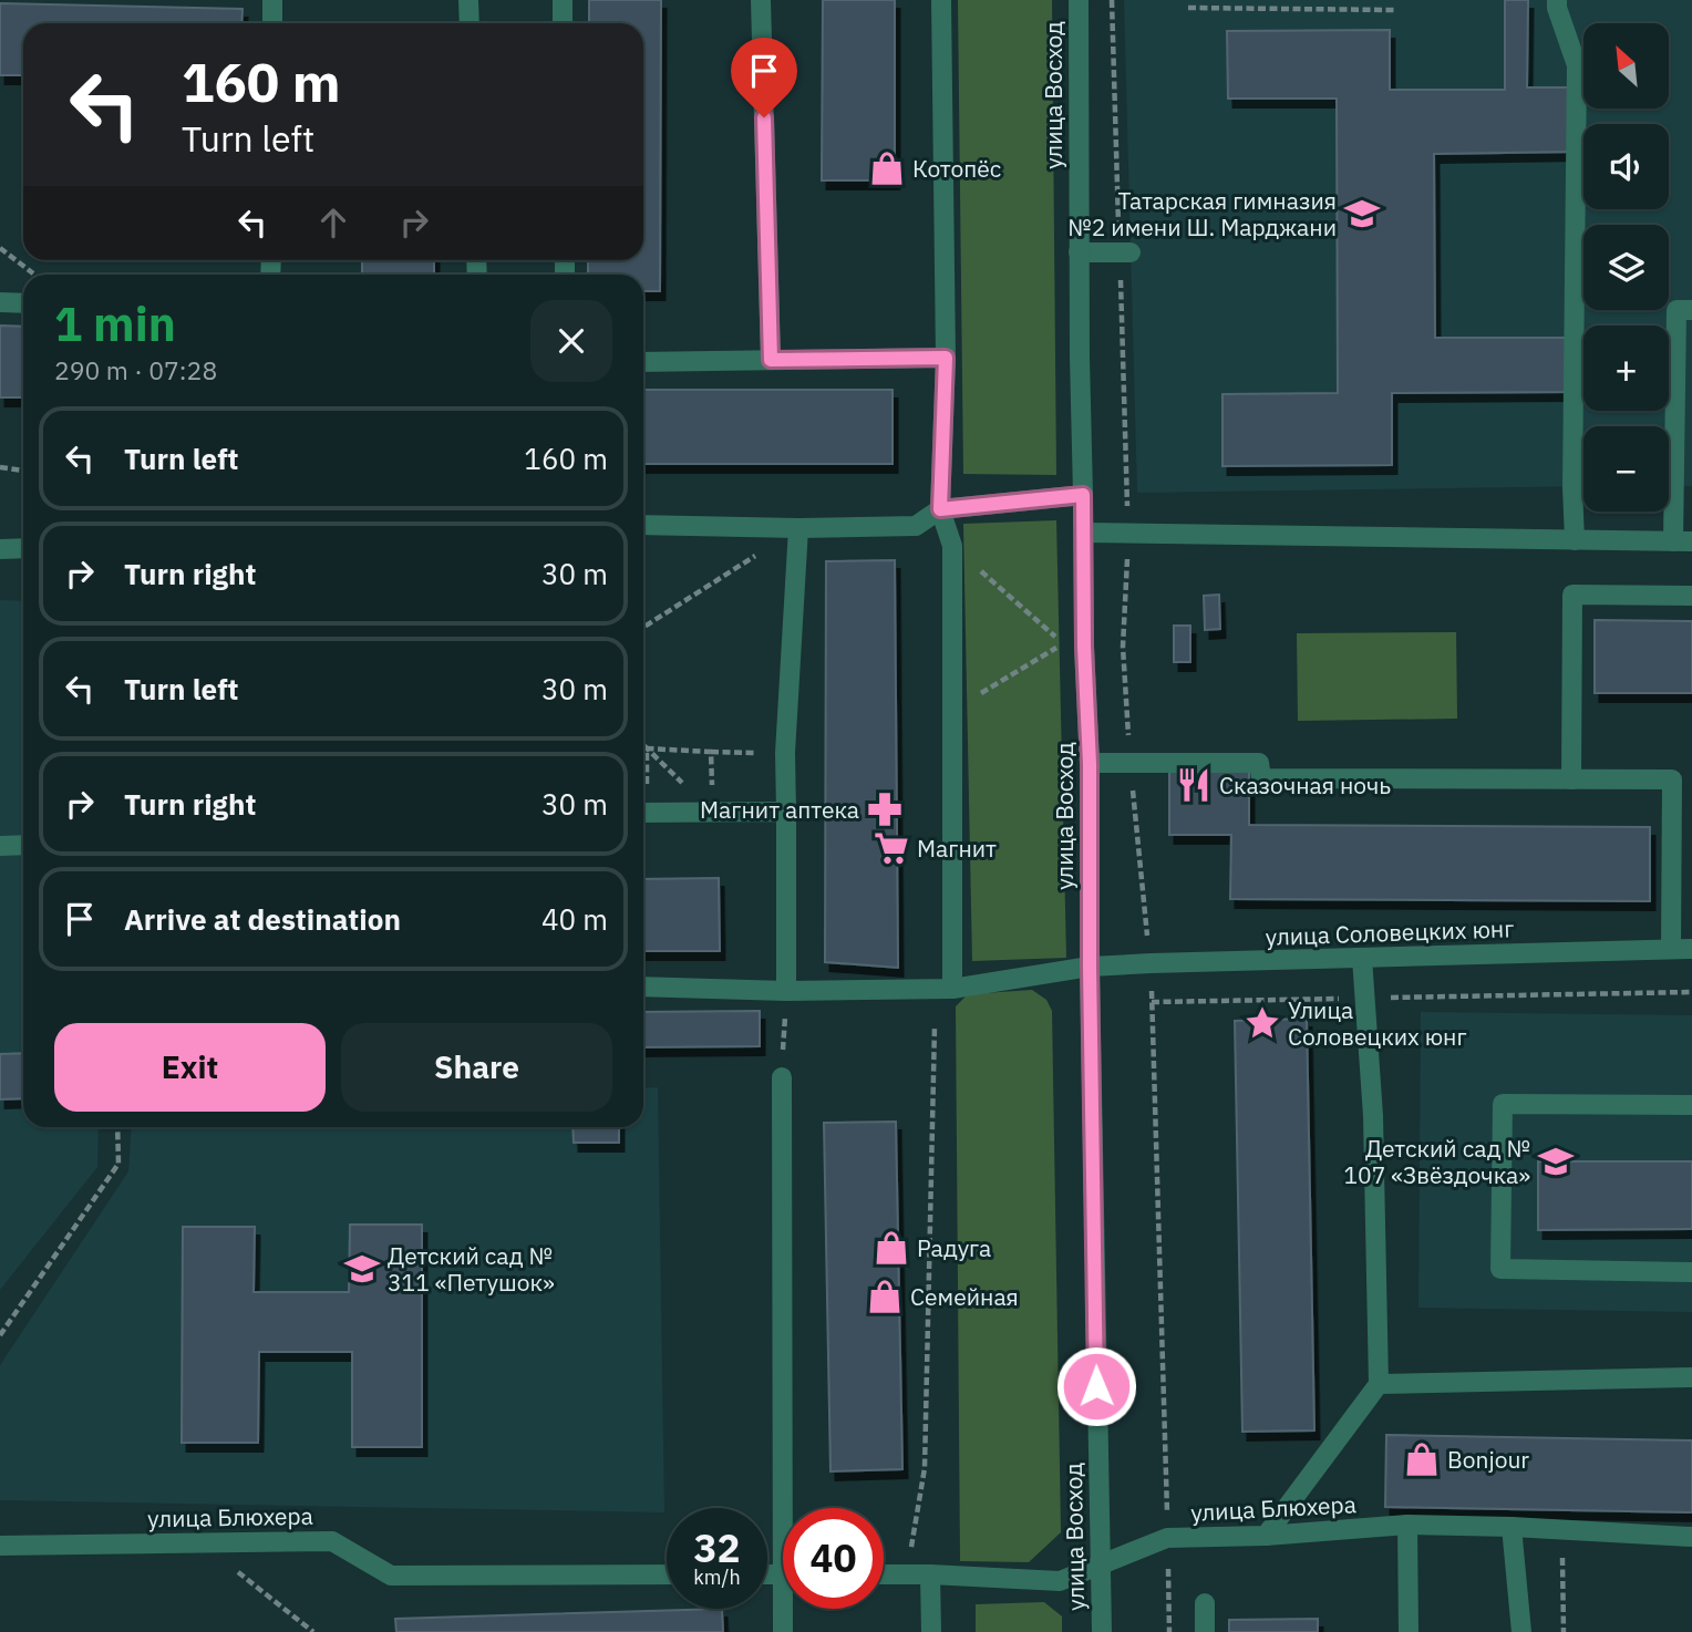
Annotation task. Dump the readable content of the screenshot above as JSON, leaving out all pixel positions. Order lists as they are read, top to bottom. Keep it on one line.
{"streets":{"street":["улица Восход","улица Соловецких юнг","улица Блюхера"]},"crossings":[["улица Восход","улица Соловецких юнг"],["улица Восход","улица Блюхера"]],"places":{"shop":["Котопёс","Радуга","Семейная","Bonjour"],"school or university":["Татарская гимназия №2 имени Ш. Марджани","Детский сад № 107 «Звёздочка»","Детский сад № 311 «Петушок»"],"restaurant":["Сказочная ночь"],"pharmacy":["Магнит аптека"],"supermarket":["Магнит"],"place":["Улица Соловецких юнг"]},"north":"top left","page":{"map_buttons":["+","−"],"turn":["160 m","Turn left"],"heading":["1 min","290 m · 07:28"],"list":[{"name":"Turn left","value":"160 m"},{"name":"Turn right","value":"30 m"},{"name":"Turn left","value":"30 m"},{"name":"Turn right","value":"30 m"},{"name":"Arrive at destination","value":"40 m"}],"buttons":["Exit","Share"],"speed":"32 km/h","limit":"40"}}
